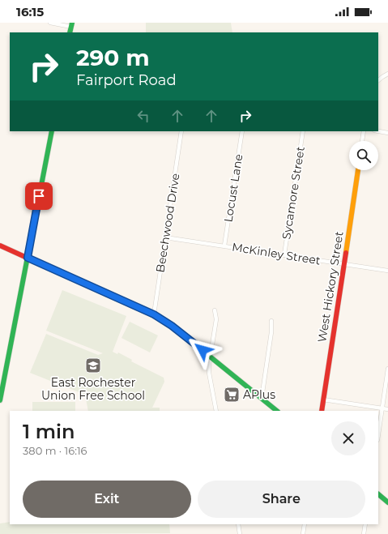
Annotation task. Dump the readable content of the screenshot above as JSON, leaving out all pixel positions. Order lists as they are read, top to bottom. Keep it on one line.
{"streets":{"main road":["West Hickory Street"],"street":["Locust Lane","Sycamore Street","Beechwood Drive","McKinley Street"]},"crossings":[["Locust Lane","McKinley Street"],["Sycamore Street","McKinley Street"],["Beechwood Drive","McKinley Street"],["McKinley Street","West Hickory Street"]],"places":{"school or university":["East Rochester Union Free School"],"supermarket":["APlus"]},"page":{"status":"16:15","turn":["290 m","Fairport Road"],"heading":["1 min","380 m · 16:16"],"buttons":["Exit","Share"]}}
